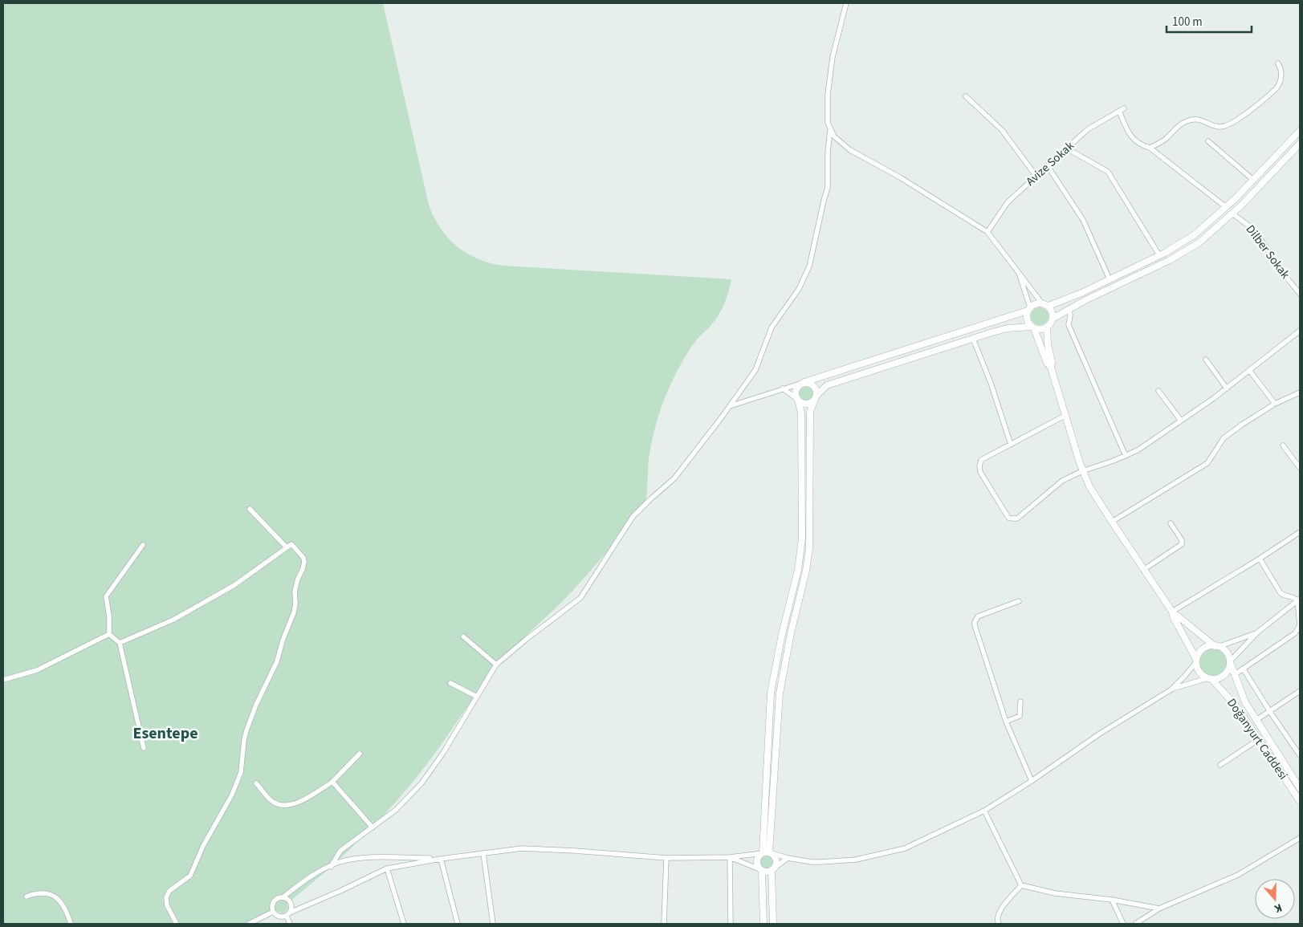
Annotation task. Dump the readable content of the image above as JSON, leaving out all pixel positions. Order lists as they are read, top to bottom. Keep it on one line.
{"streets":{"street":["Avize Sokak","Dilber Sokak","Doğanyurt Caddesi"]},"districts":["Esentepe"],"scale_bar":"100 m","north":"bottom"}
